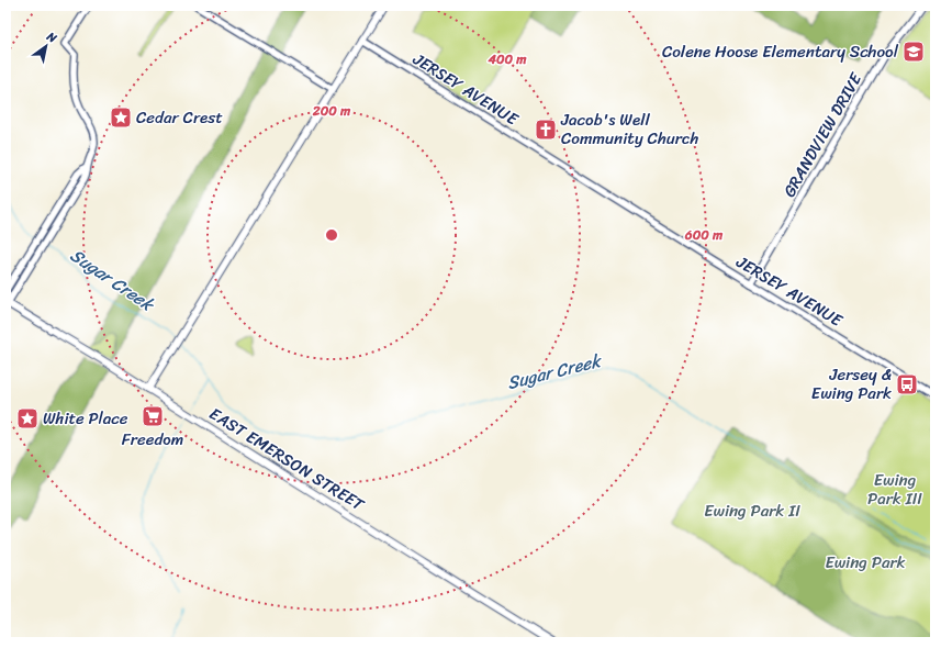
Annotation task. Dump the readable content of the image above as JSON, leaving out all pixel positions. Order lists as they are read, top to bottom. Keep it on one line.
{"streets":{"main road":["EAST EMERSON STREET"],"street":["JERSEY AVENUE","GRANDVIEW DRIVE"]},"crossings":[["JERSEY AVENUE","GRANDVIEW DRIVE"]],"water":["Sugar Creek"],"parks":["Ewing Park III","Ewing Park II","Ewing Park"],"places":{"school or university":["Colene Hoose Elementary School"],"place":["Cedar Crest","White Place"],"church":["Jacob's Well Community Church"],"bus stop":["Jersey & Ewing Park"],"supermarket":["Freedom"]},"north":"top right","rings":["400 m","200 m","600 m"]}
